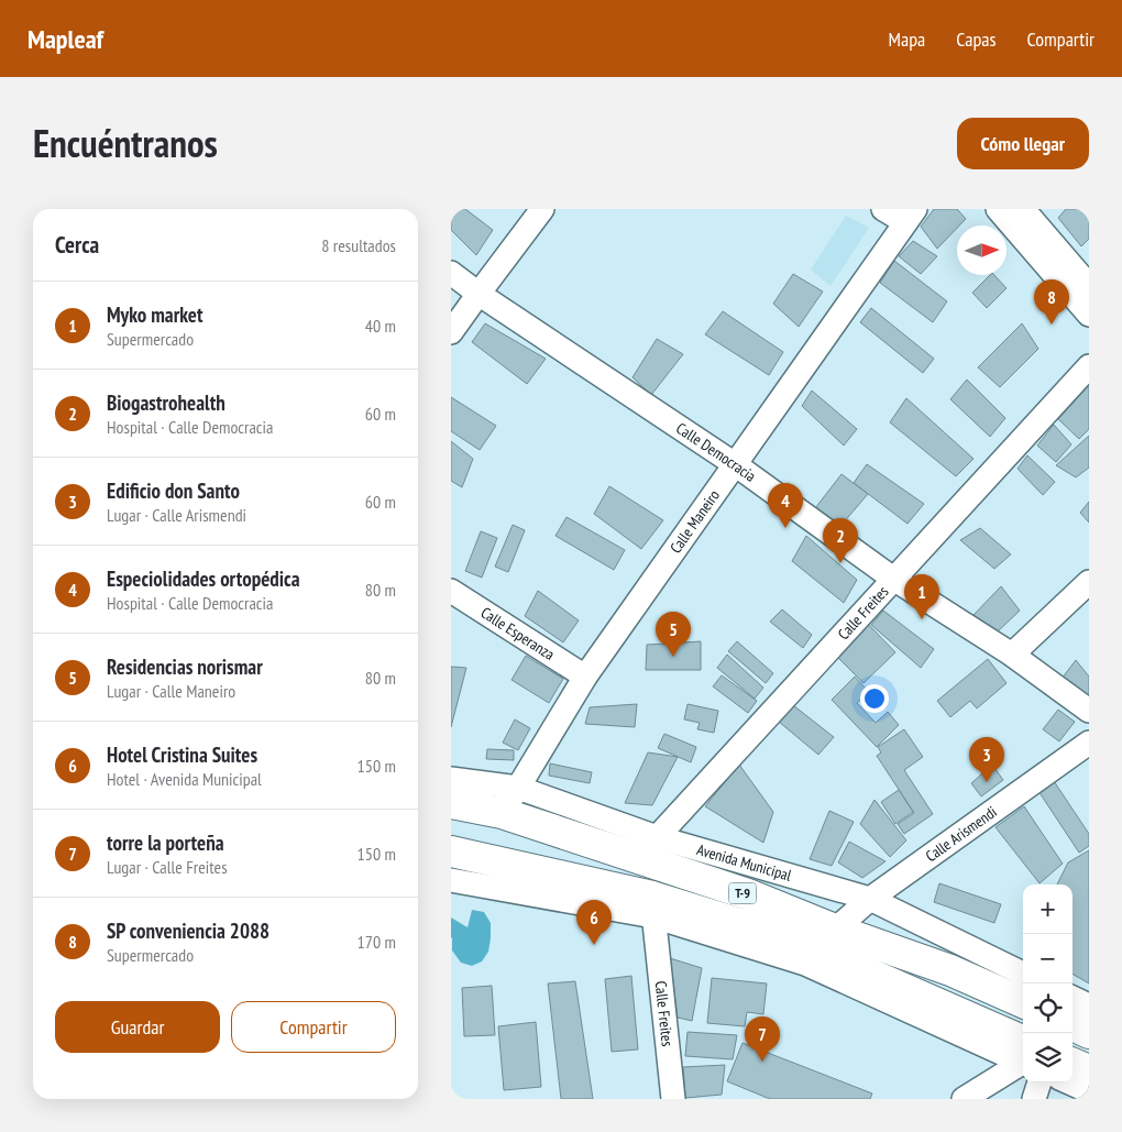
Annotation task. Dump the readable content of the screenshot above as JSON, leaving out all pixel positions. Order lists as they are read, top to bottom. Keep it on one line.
{"streets":{"highway":["Avenida Municipal","T-9"],"street":["Calle Democracia","Calle Maneiro","Calle Freites","Calle Esperanza","Calle Arismendi"]},"crossings":[["Calle Democracia","Calle Maneiro"],["Calle Democracia","Calle Freites"],["Calle Maneiro","Calle Esperanza"],["Calle Maneiro","Avenida Municipal"],["Calle Freites","Avenida Municipal"],["Calle Freites","T-9"],["Calle Arismendi","Avenida Municipal"]],"north":"right","page":{"header":"Mapleaf","nav":["Mapa","Capas","Compartir"],"title":"Encuéntranos","buttons":["Cómo llegar",["Guardar","Compartir"]],"heading":["Cerca","8 resultados"],"pins":["8","4","2","1","5","3","6","7"],"list":[{"mark":"1","name":"Myko market","note":"Supermercado","value":"40 m"},{"mark":"2","name":"Biogastrohealth","note":"Hospital · Calle Democracia","value":"60 m"},{"mark":"3","name":"Edificio don Santo","note":"Lugar · Calle Arismendi","value":"60 m"},{"mark":"4","name":"Especiolidades ortopédica","note":"Hospital · Calle Democracia","value":"80 m"},{"mark":"5","name":"Residencias norismar","note":"Lugar · Calle Maneiro","value":"80 m"},{"mark":"6","name":"Hotel Cristina Suites","note":"Hotel · Avenida Municipal","value":"150 m"},{"mark":"7","name":"torre la porteña","note":"Lugar · Calle Freites","value":"150 m"},{"mark":"8","name":"SP conveniencia 2088","note":"Supermercado","value":"170 m"}],"map_buttons":["+","−"]}}
